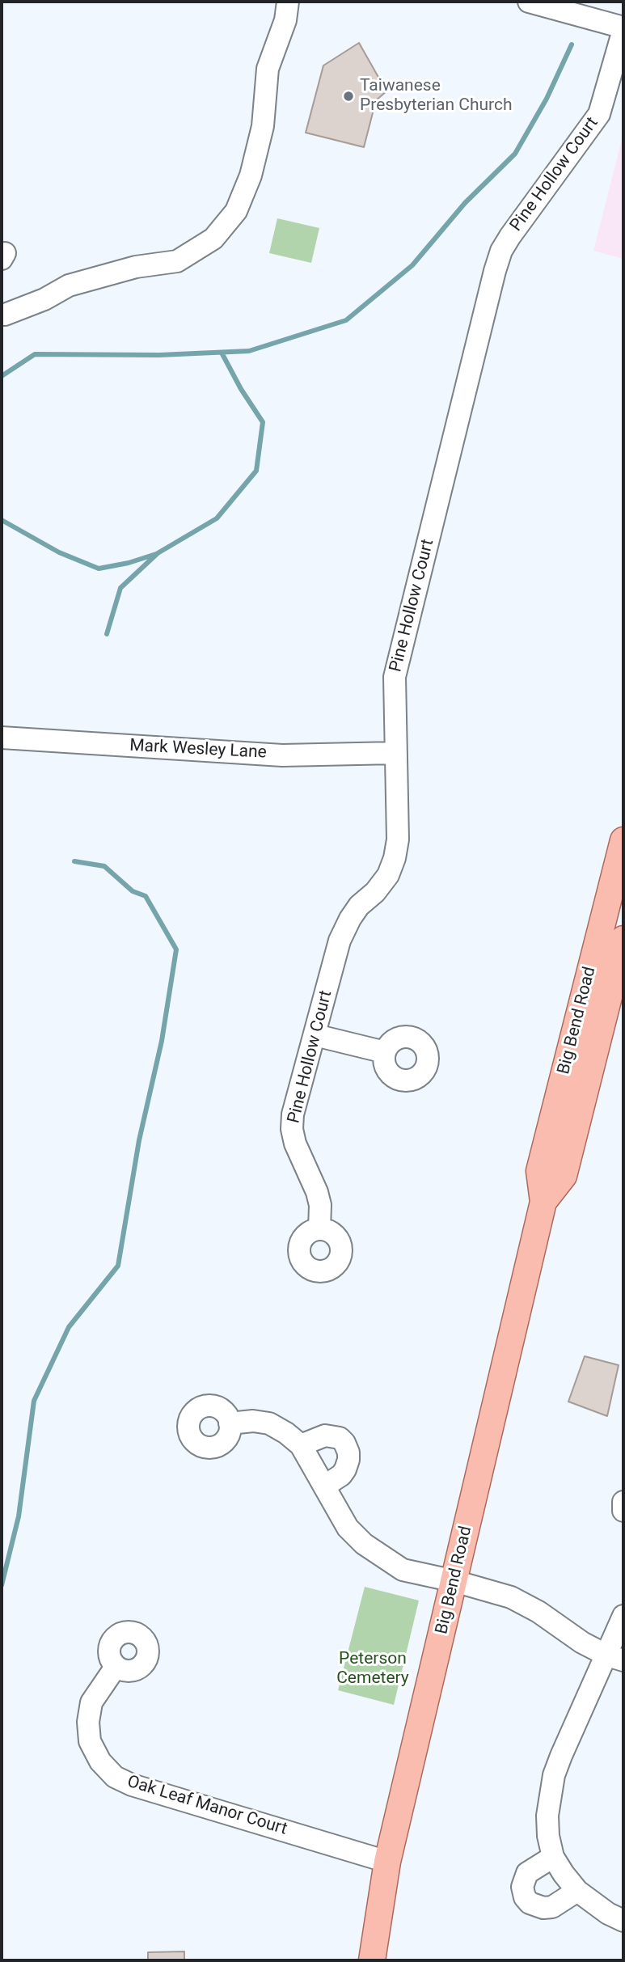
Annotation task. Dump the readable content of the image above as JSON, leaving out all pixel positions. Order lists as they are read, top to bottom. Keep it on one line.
{"streets":{"main road":["Big Bend Road"],"street":["Pine Hollow Court","Mark Wesley Lane","Oak Leaf Manor Court"]},"crossings":[["Pine Hollow Court","Mark Wesley Lane"],["Big Bend Road","Oak Leaf Manor Court"]],"parks":["Peterson Cemetery"],"places":["Taiwanese Presbyterian Church"]}
